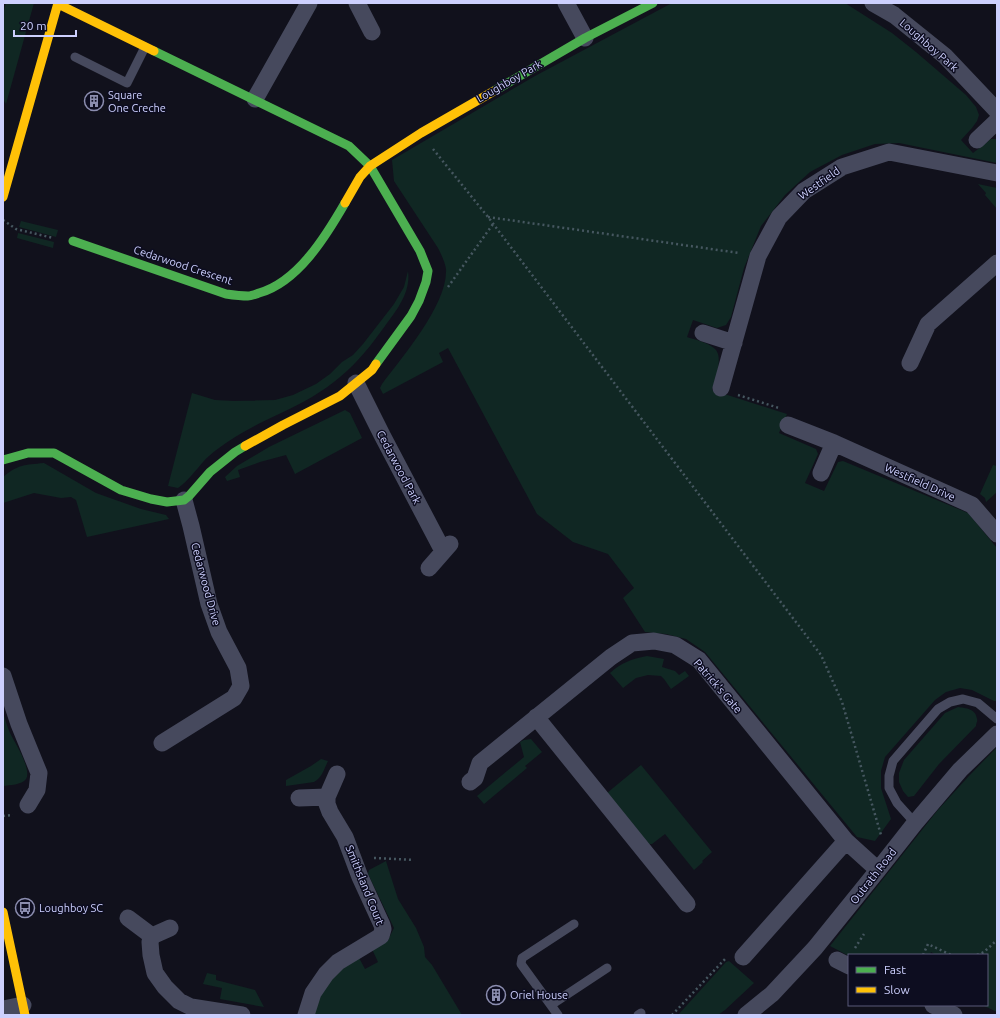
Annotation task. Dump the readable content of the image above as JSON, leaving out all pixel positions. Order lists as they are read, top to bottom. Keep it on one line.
{"streets":{"street":["Loughboy Park","Westfield","Cedarwood Crescent","Cedarwood Park","Westfield Drive","Cedarwood Drive","Patrick's Gate","Outrath Road","Smithsland Court"]},"crossings":[["Loughboy Park","Cedarwood Crescent"],["Patrick's Gate","Outrath Road"]],"places":{"building":["Square One Creche","Oriel House"],"bus stop":["Loughboy SC"]},"legend":["Fast","Slow"],"scale_bar":"20 m"}
